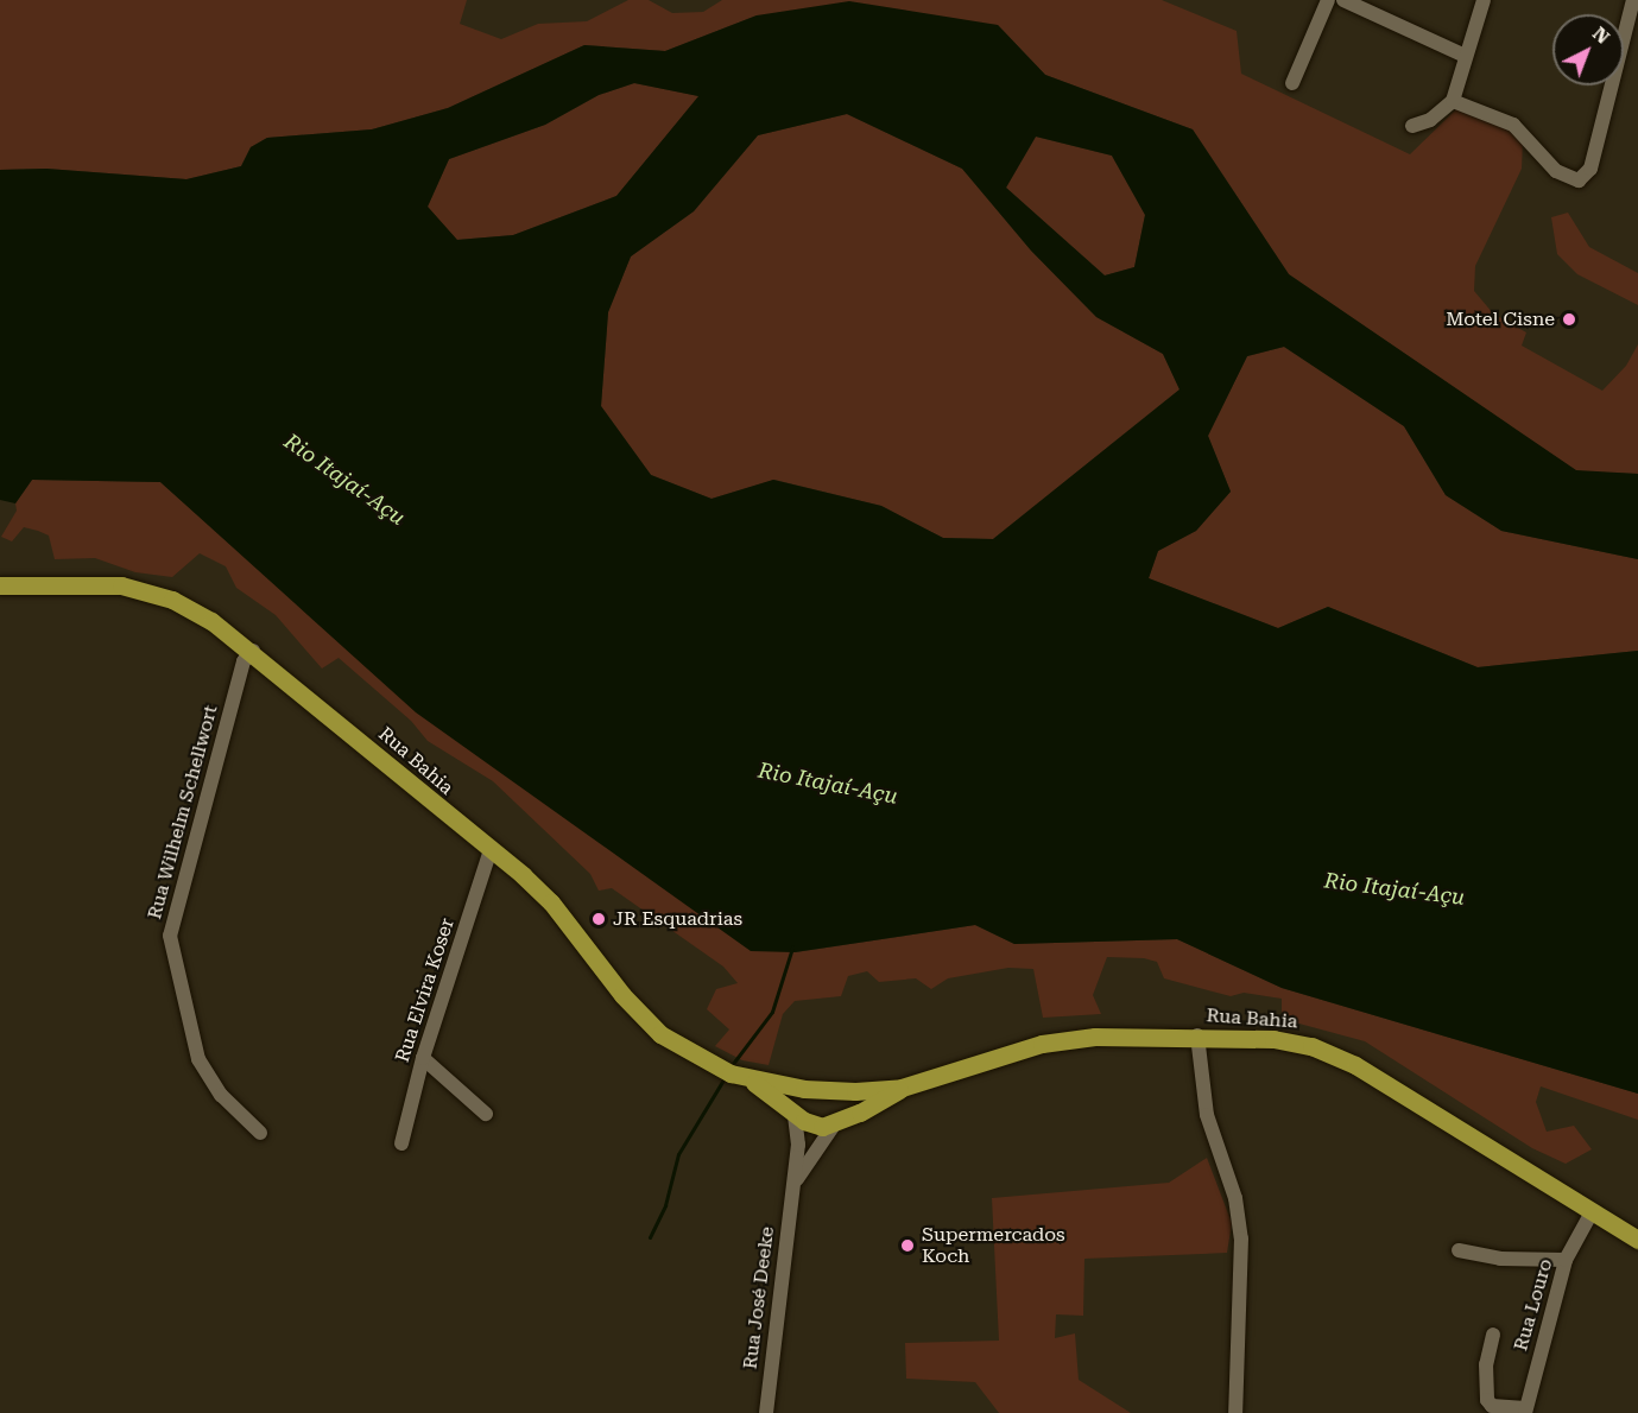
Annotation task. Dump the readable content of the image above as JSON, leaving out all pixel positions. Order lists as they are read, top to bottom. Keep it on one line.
{"streets":{"main road":["Rua Bahia"],"street":["Rua Wilhelm Schellwort","Rua Elvira Koser","Rua José Deeke","Rua Louro"]},"crossings":[["Rua Bahia","Rua Wilhelm Schellwort"],["Rua Bahia","Rua Elvira Koser"],["Rua Bahia","Rua José Deeke"],["Rua Bahia","Rua Louro"]],"water":["Rio Itajaí-Açu"],"places":["Motel Cisne","JR Esquadrias","Supermercados Koch"],"north":"top right"}
